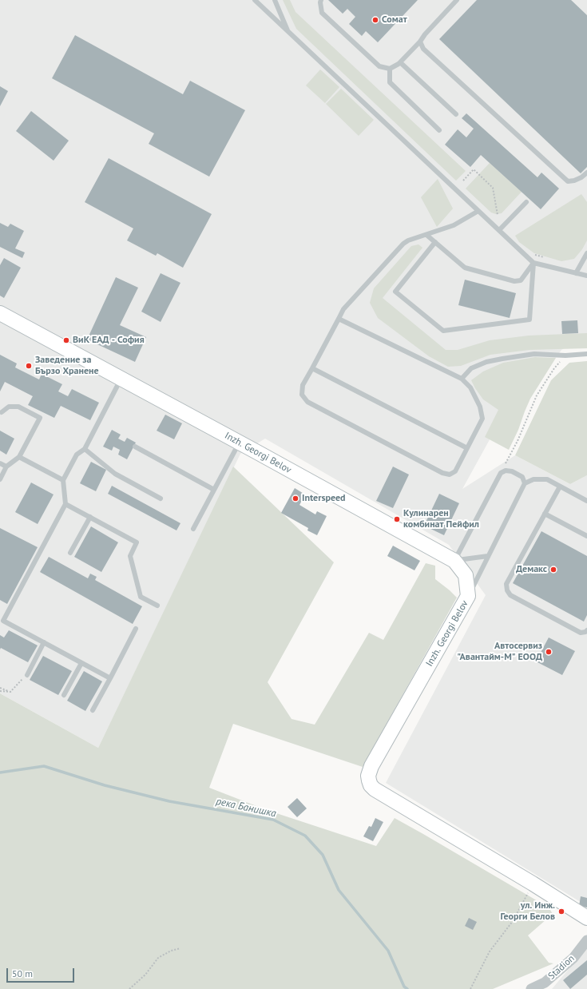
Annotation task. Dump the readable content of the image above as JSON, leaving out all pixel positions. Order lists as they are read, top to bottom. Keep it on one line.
{"streets":{"street":["Inzh. Georgi Belov","Stadion"]},"water":["река Банишка"],"places":["Сомат","ВиК ЕАД - София","Заведение за Бързо Хранене","Interspeed","Кулинарен комбинат Пейфил","Демакс","Автосервиз \"Авантайм-М\" ЕООД","ул. Инж. Георги Белов"],"scale_bar":"50 m"}
